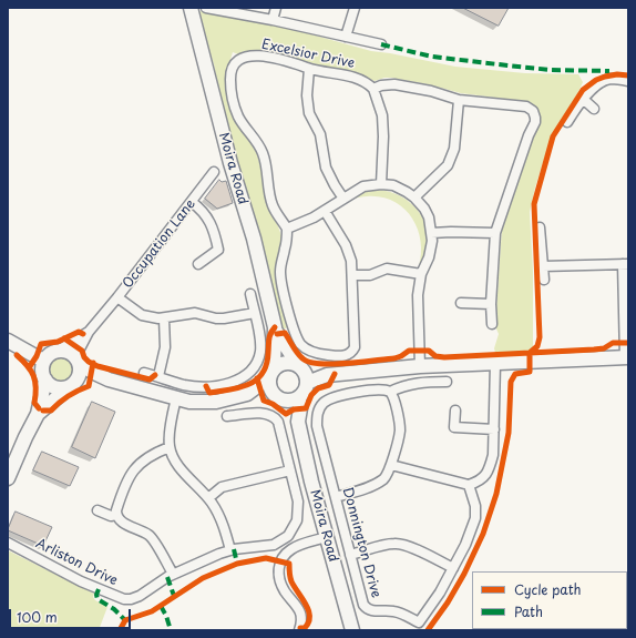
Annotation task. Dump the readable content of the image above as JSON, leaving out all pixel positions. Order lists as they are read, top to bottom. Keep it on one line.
{"streets":{"street":["Excelsior Drive","Moira Road","Occupation Lane","Donnington Drive","Arliston Drive"]},"legend":["Cycle path","Path"],"scale_bar":"100 m"}
